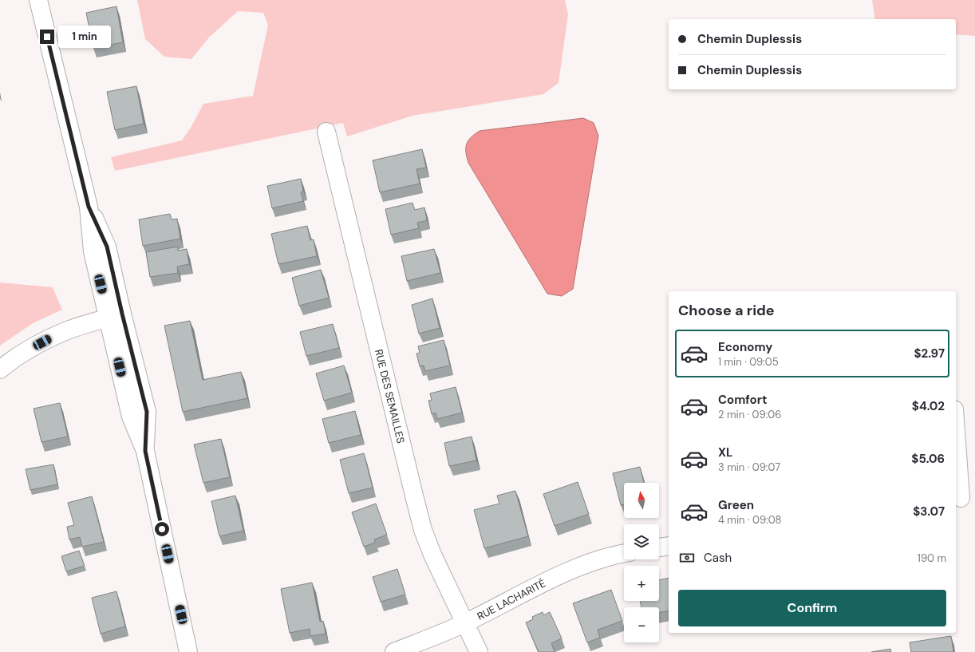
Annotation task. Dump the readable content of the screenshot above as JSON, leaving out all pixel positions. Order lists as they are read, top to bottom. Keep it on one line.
{"streets":{"street":["RUE DES SEMAILLES","RUE LACHARITÉ"]},"crossings":[["RUE DES SEMAILLES","RUE LACHARITÉ"]],"north":"top","page":{"banner":["Chemin Duplessis","Chemin Duplessis"],"bubble":"1 min","heading":"Choose a ride","list":[{"name":"Economy","note":"1 min · 09:05","value":"$2.97"},{"name":"Comfort","note":"2 min · 09:06","value":"$4.02"},{"name":"XL","note":"3 min · 09:07","value":"$5.06"},{"name":"Green","note":"4 min · 09:08","value":"$3.07"}],"map_buttons":["+","−"],"pay":["Cash","190 m"],"buttons":"Confirm"}}
